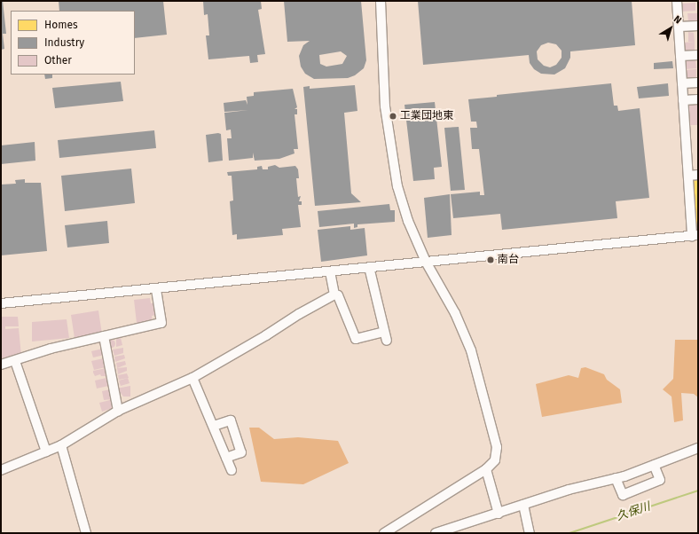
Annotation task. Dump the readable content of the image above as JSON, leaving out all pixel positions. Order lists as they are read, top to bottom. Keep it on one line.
{"water":["久保川"],"places":["工業団地東","南台"],"legend":["Homes","Industry","Other"],"north":"top right"}
